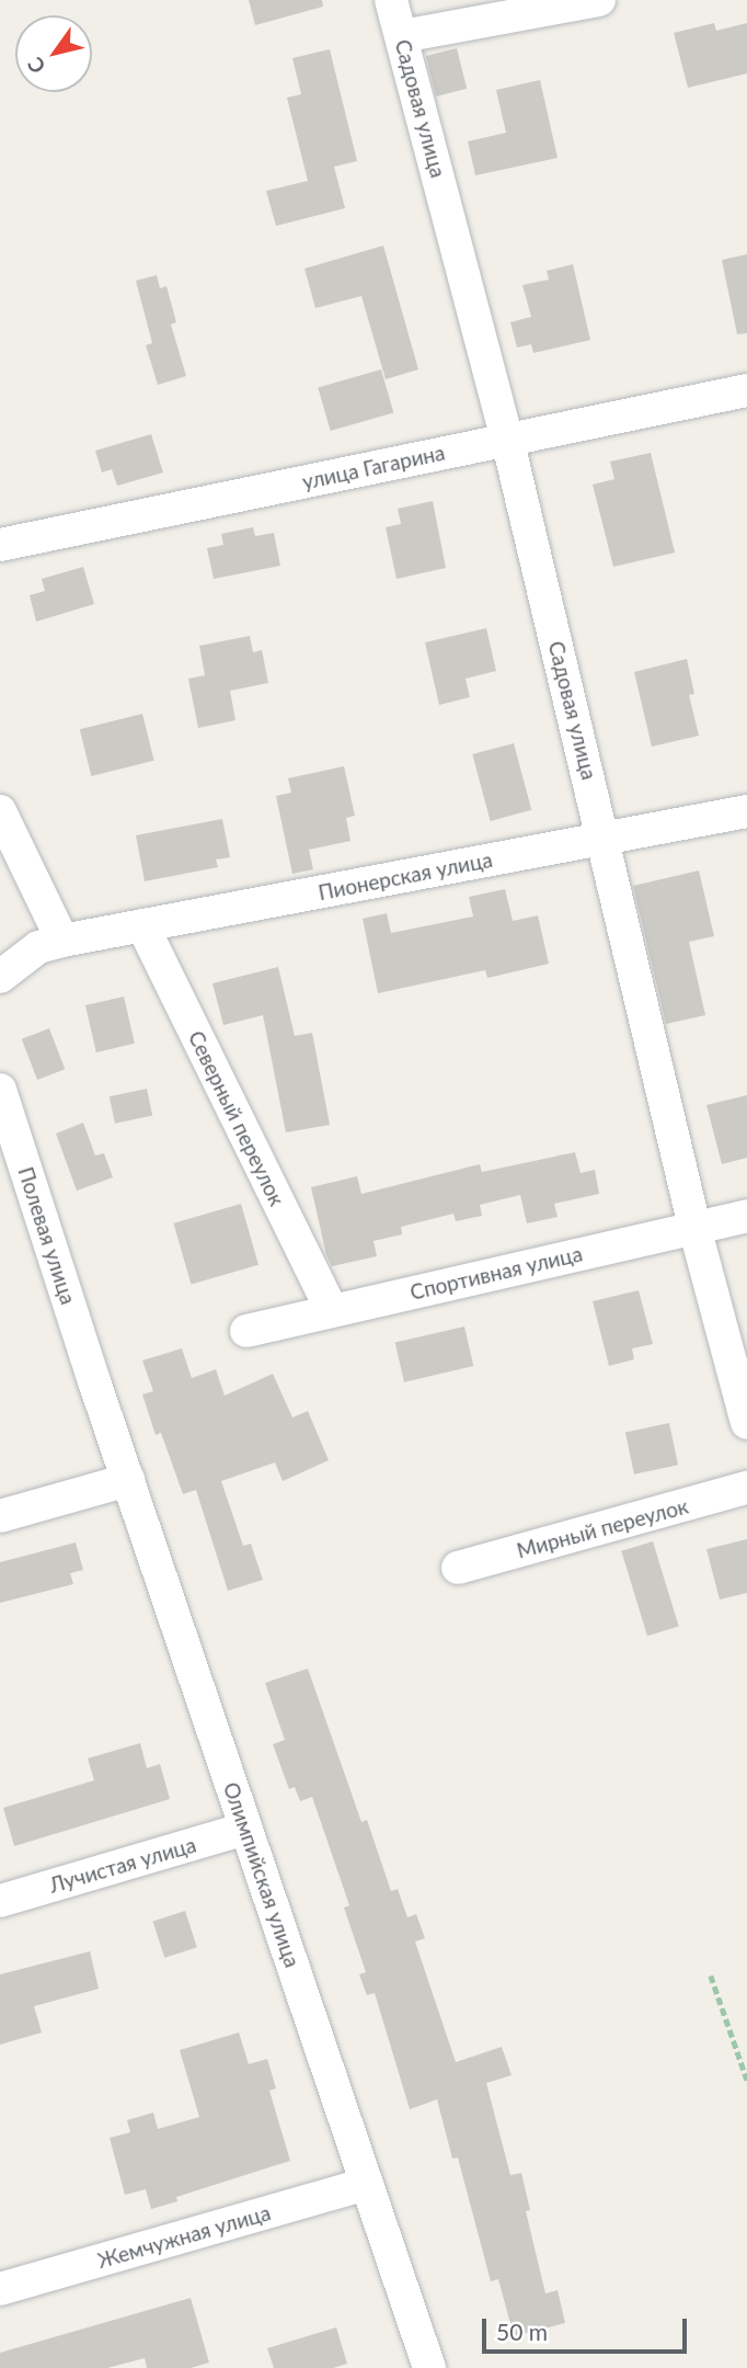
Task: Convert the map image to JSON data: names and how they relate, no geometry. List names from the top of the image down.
{
  "streets": {
    "street": [
      "Садовая улица",
      "улица Гагарина",
      "Пионерская улица",
      "Северный переулок",
      "Полевая улица",
      "Спортивная улица",
      "Мирный переулок",
      "Лучистая улица",
      "Олимпийская улица",
      "Жемчужная улица"
    ]
  },
  "crossings": [
    ["Садовая улица", "улица Гагарина"],
    ["Садовая улица", "Пионерская улица"],
    ["Садовая улица", "Спортивная улица"],
    ["Пионерская улица", "Северный переулок"],
    ["Северный переулок", "Спортивная улица"],
    ["Полевая улица", "Олимпийская улица"],
    ["Лучистая улица", "Олимпийская улица"],
    ["Олимпийская улица", "Жемчужная улица"]
  ],
  "scale_bar": "50 m",
  "north": "bottom left"
}
